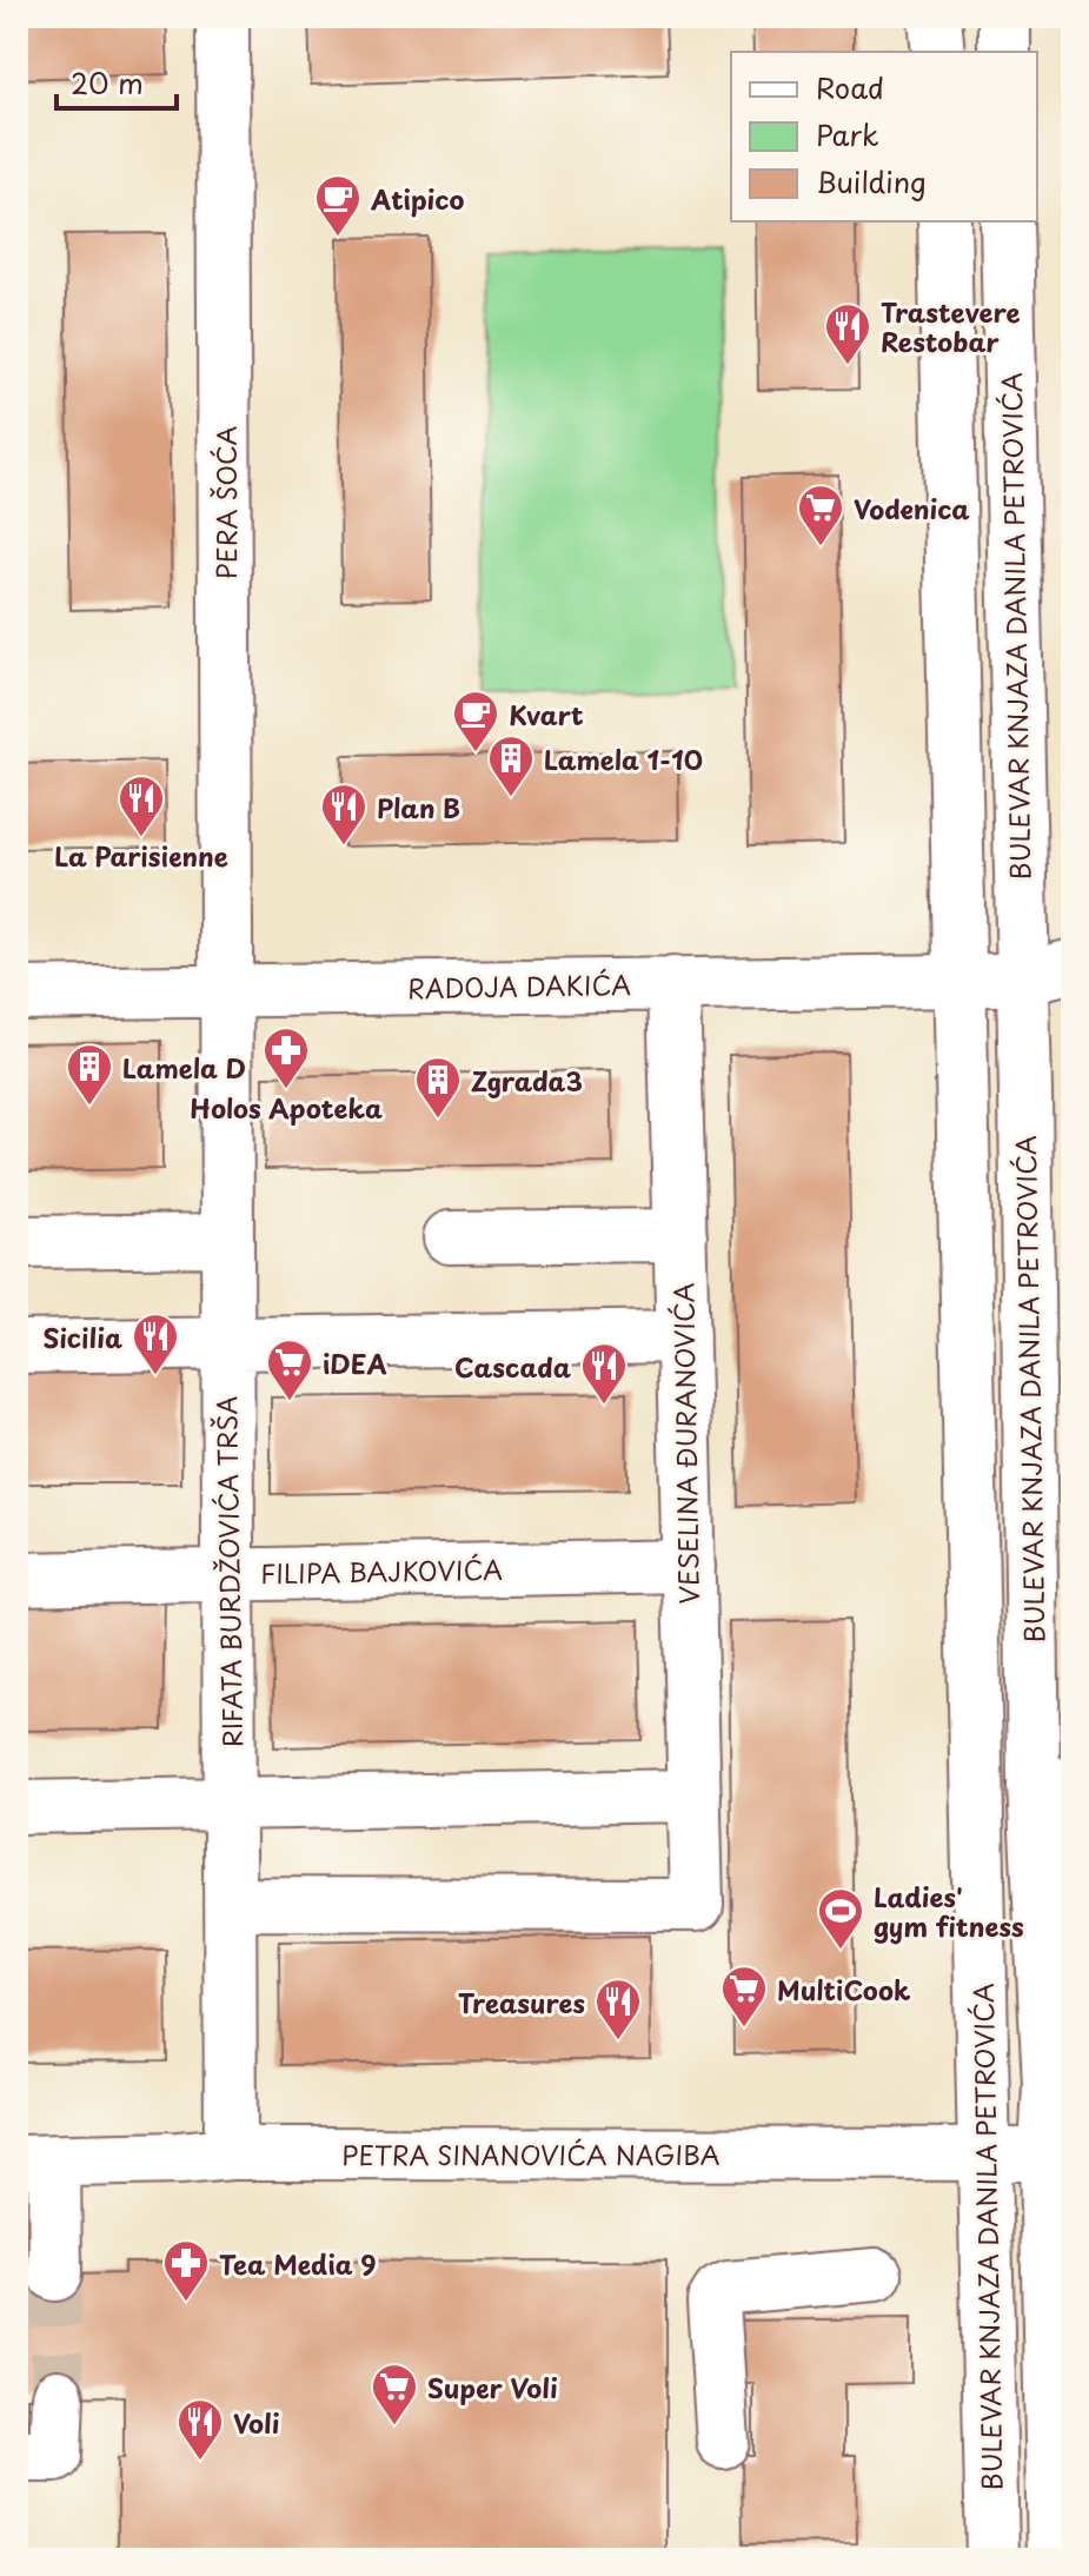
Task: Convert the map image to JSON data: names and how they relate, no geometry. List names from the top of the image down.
{
  "streets": {
    "main road": [
      "PERA ŠOĆA",
      "BULEVAR KNJAZA DANILA PETROVIĆA",
      "RADOJA DAKIĆA",
      "VESELINA ĐURANOVIĆA",
      "FILIPA BAJKOVIĆA",
      "RIFATA BURDŽOVIĆA TRŠA",
      "PETRA SINANOVIĆA NAGIBA"
    ]
  },
  "crossings": [
    ["PERA ŠOĆA", "RADOJA DAKIĆA"],
    ["PERA ŠOĆA", "RIFATA BURDŽOVIĆA TRŠA"],
    ["BULEVAR KNJAZA DANILA PETROVIĆA", "RADOJA DAKIĆA"],
    ["BULEVAR KNJAZA DANILA PETROVIĆA", "PETRA SINANOVIĆA NAGIBA"],
    ["RADOJA DAKIĆA", "VESELINA ĐURANOVIĆA"],
    ["RADOJA DAKIĆA", "RIFATA BURDŽOVIĆA TRŠA"],
    ["VESELINA ĐURANOVIĆA", "FILIPA BAJKOVIĆA"],
    ["VESELINA ĐURANOVIĆA", "RIFATA BURDŽOVIĆA TRŠA"],
    ["FILIPA BAJKOVIĆA", "RIFATA BURDŽOVIĆA TRŠA"],
    ["RIFATA BURDŽOVIĆA TRŠA", "PETRA SINANOVIĆA NAGIBA"]
  ],
  "places": {
    "cafe": ["Atipico", "Kvart"],
    "restaurant": [
      "Trastevere Restobar",
      "La Parisienne",
      "Plan B",
      "Sicilia",
      "Cascada",
      "Treasures",
      "Voli"
    ],
    "supermarket": [
      "Vodenica",
      "iDEA",
      "MultiCook",
      "Super Voli"
    ],
    "building": ["Lamela 1-10", "Lamela D", "Zgrada3"],
    "pharmacy": ["Holos Apoteka", "Tea Media 9"],
    "sports": ["Ladies' gym fitness"]
  },
  "legend": ["Road", "Park", "Building"],
  "scale_bar": "20 m"
}
